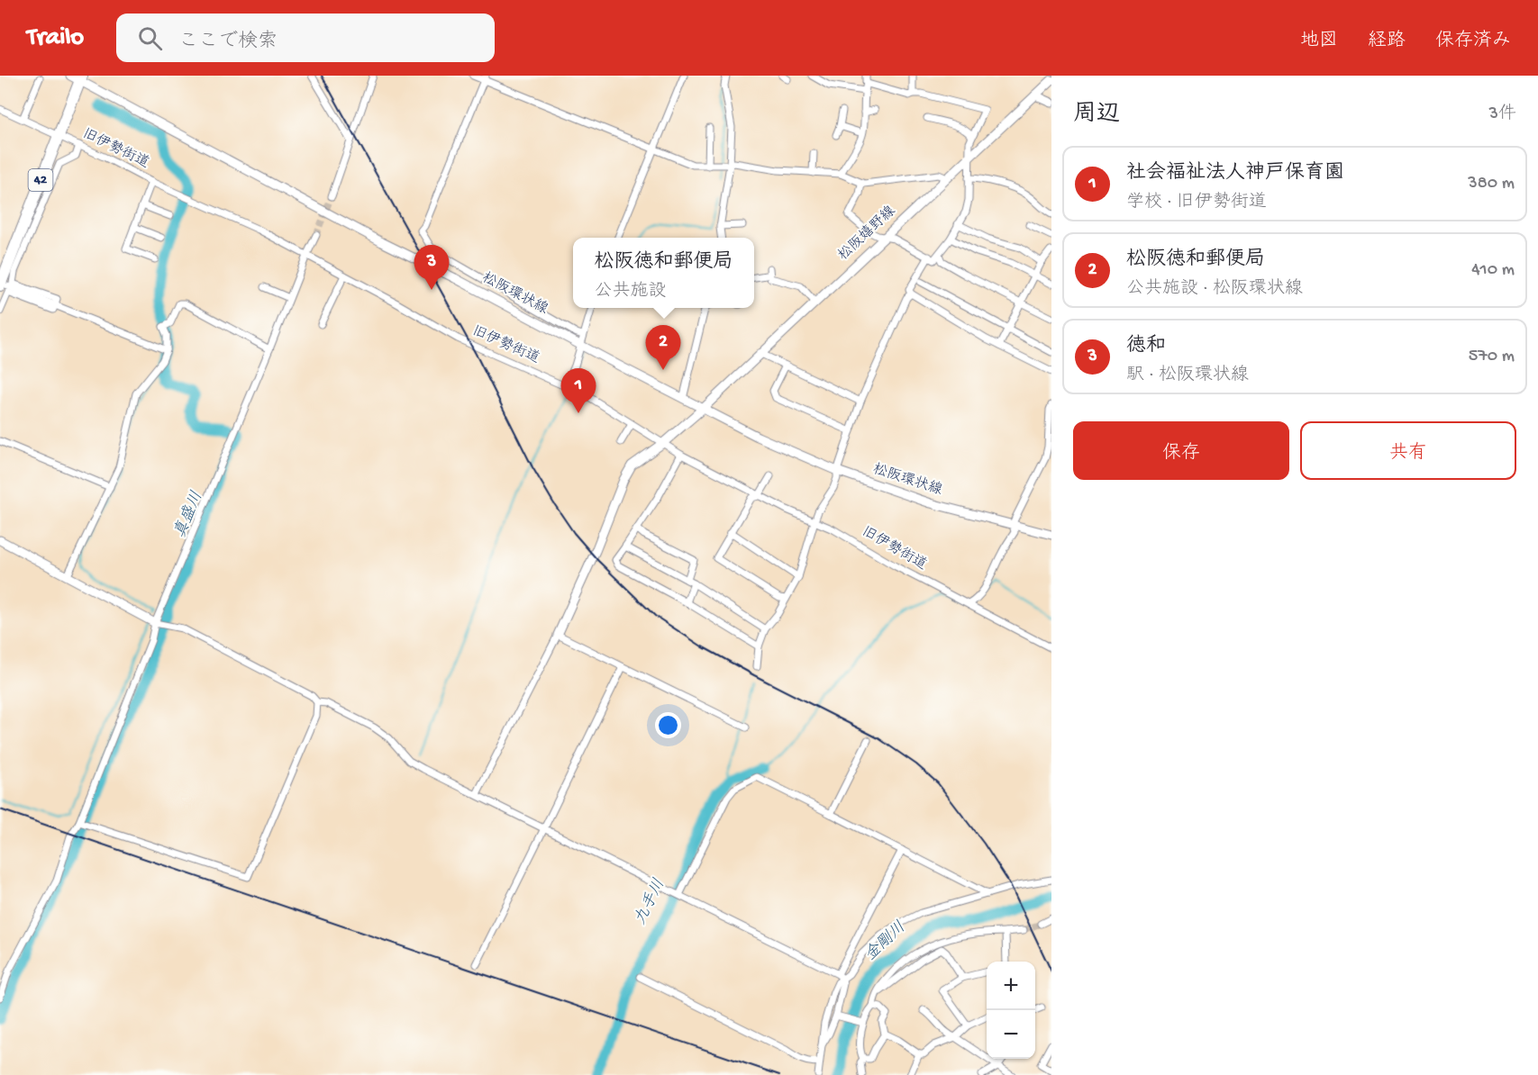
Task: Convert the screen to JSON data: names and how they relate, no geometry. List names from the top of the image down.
{
  "streets": {
    "highway": ["42"],
    "main road": ["松阪嬉野線", "松阪環状線"],
    "street": ["旧伊勢街道"]
  },
  "crossings": [
    ["旧伊勢街道", "42"],
    ["旧伊勢街道", "松阪嬉野線"],
    ["42", "松阪環状線"],
    ["松阪嬉野線", "松阪環状線"]
  ],
  "water": ["真盛川", "九手川", "金剛川"],
  "page": {
    "header": "Trailo",
    "search": "ここで検索",
    "nav": ["地図", "経路", "保存済み"],
    "heading": ["周辺", "3件"],
    "list": [
      {
        "mark": "1",
        "name": "社会福祉法人神戸保育園",
        "note": "学校 · 旧伊勢街道",
        "value": "380 m"
      },
      {
        "mark": "2",
        "name": "松阪徳和郵便局",
        "note": "公共施設 · 松阪環状線",
        "value": "410 m"
      },
      {
        "mark": "3",
        "name": "徳和",
        "note": "駅 · 松阪環状線",
        "value": "570 m"
      }
    ],
    "popup": ["松阪徳和郵便局", "公共施設"],
    "pins": ["3", "2", "1"],
    "buttons": ["保存", "共有"],
    "map_buttons": ["+", "−"]
  }
}
